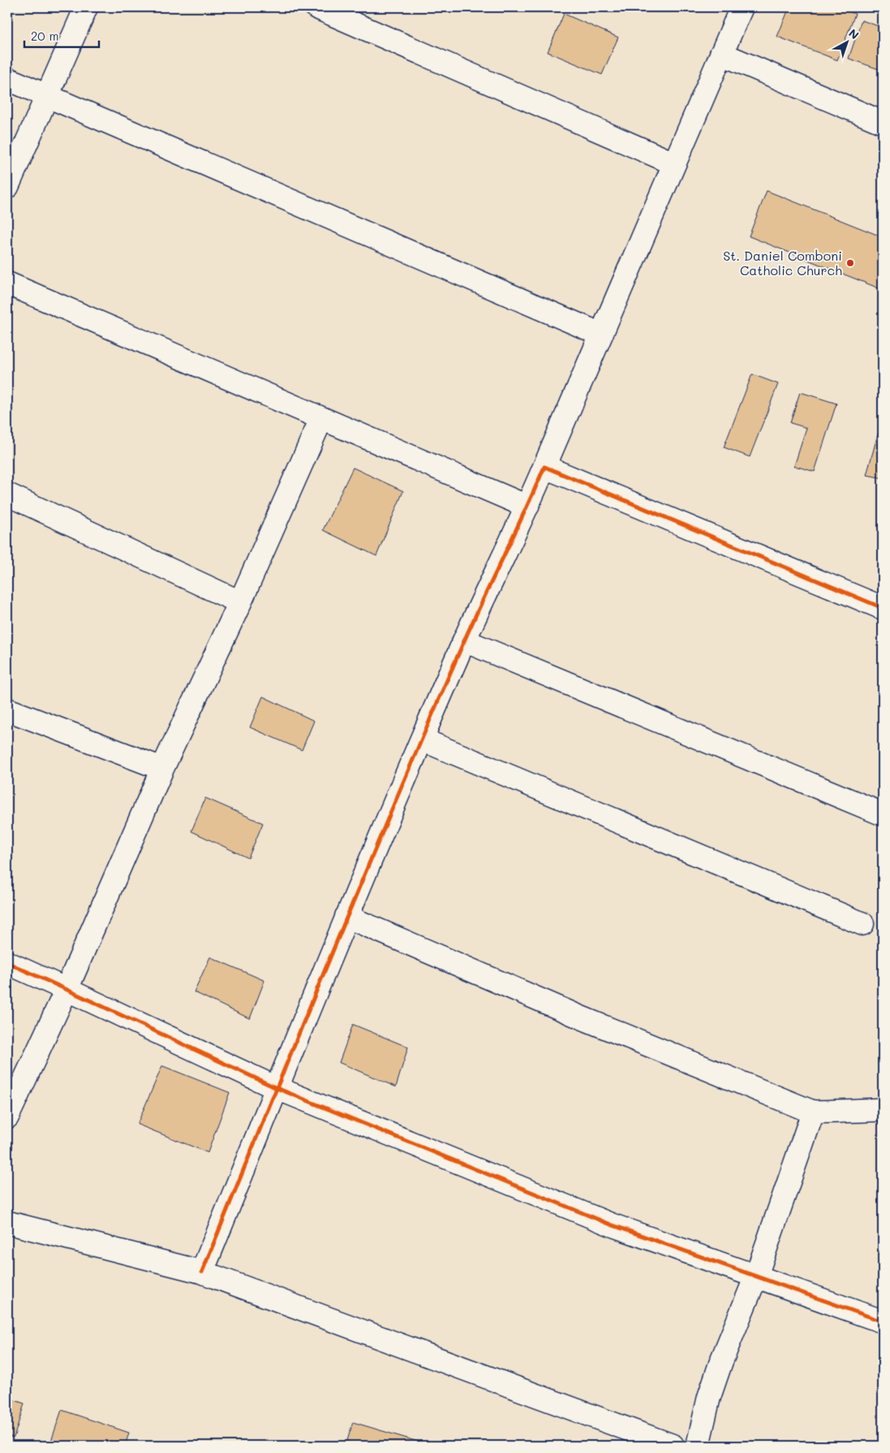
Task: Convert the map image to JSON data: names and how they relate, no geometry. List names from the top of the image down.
{
  "places": ["St. Daniel Comboni Catholic Church"],
  "scale_bar": "20 m",
  "north": "top right"
}
